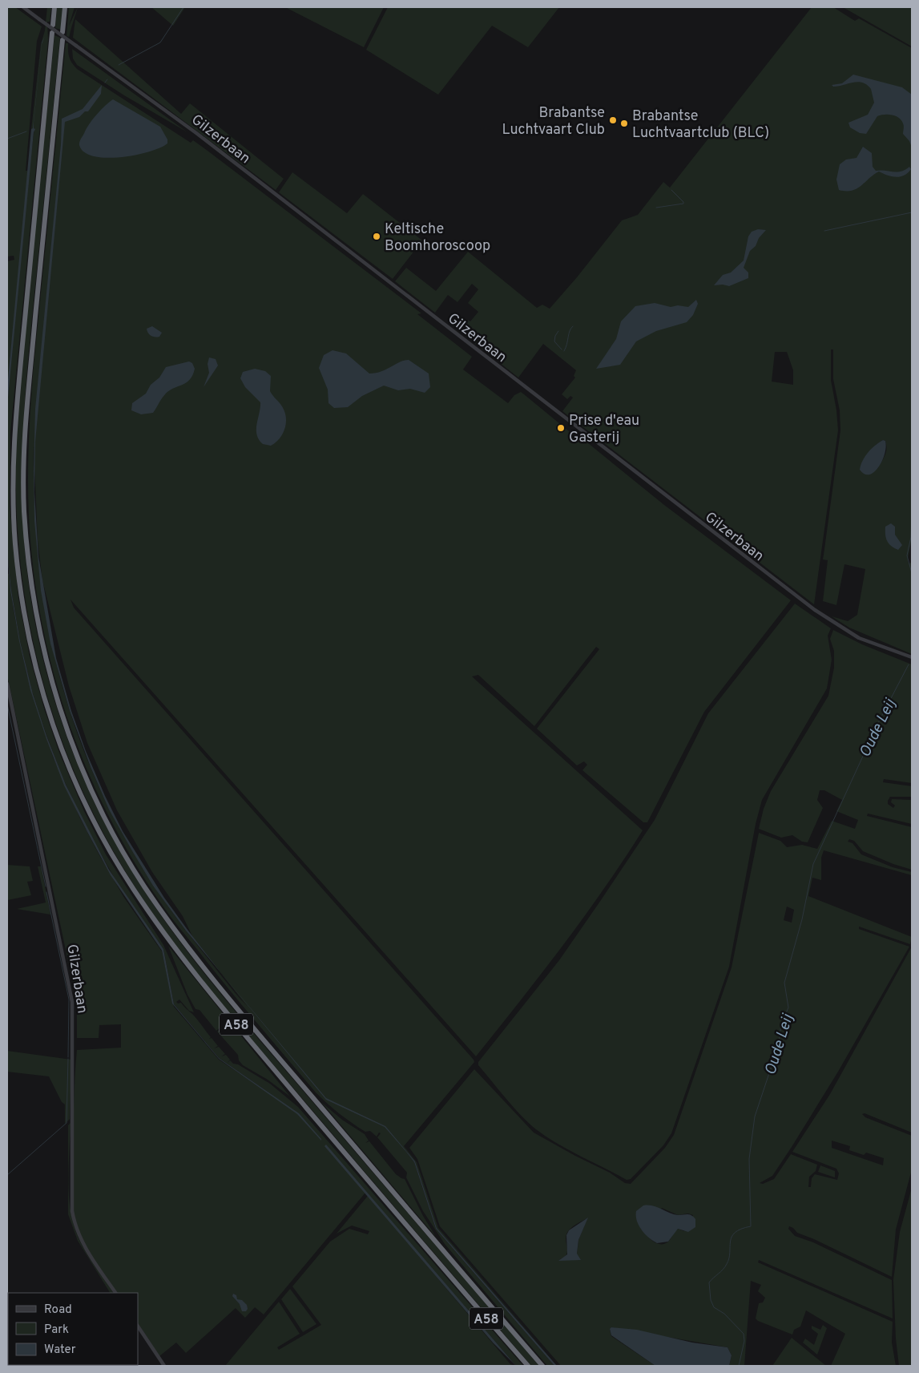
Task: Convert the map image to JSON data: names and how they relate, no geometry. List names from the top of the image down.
{
  "streets": {
    "highway": ["A58"],
    "street": ["Gilzerbaan"]
  },
  "water": ["Oude Leij"],
  "places": [
    "Brabantse Luchtvaart Club",
    "Brabantse Luchtvaartclub (BLC)",
    "Keltische Boomhoroscoop",
    "Prise d'eau Gasterij"
  ],
  "legend": ["Road", "Park", "Water"]
}
